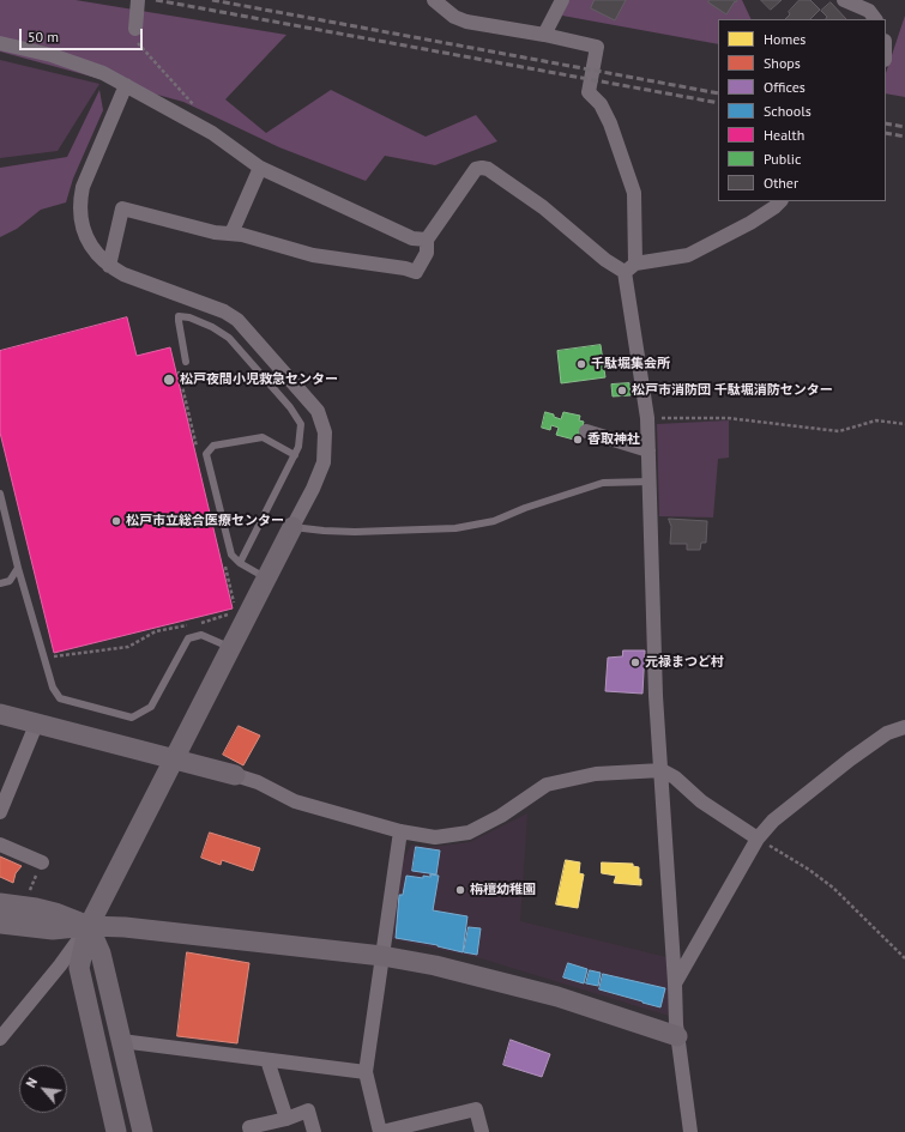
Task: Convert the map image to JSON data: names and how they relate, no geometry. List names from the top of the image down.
{
  "places": [
    "千駄堀集会所",
    "松戸夜間小児救急センター",
    "松戸市消防団 千駄堀消防センター",
    "香取神社",
    "松戸市立総合医療センター",
    "元禄まつど村",
    "栴檀幼稚園"
  ],
  "legend": [
    "Homes",
    "Shops",
    "Offices",
    "Schools",
    "Health",
    "Public",
    "Other"
  ],
  "scale_bar": "50 m",
  "north": "top left"
}
